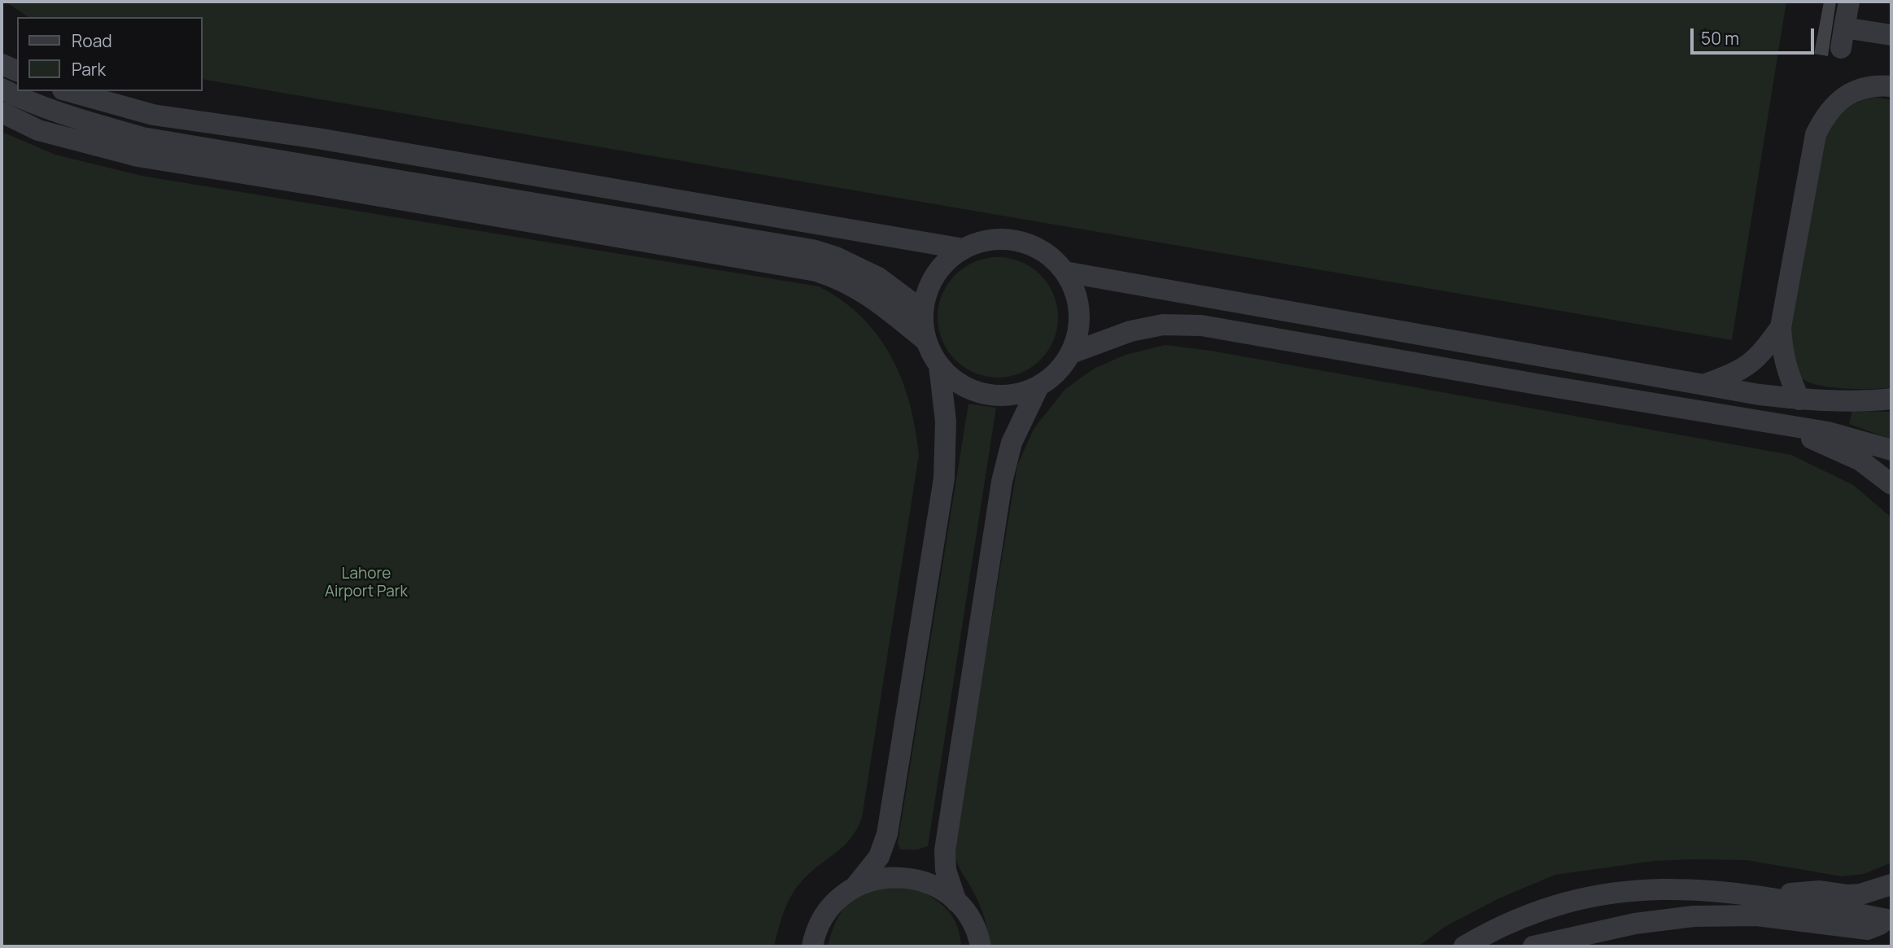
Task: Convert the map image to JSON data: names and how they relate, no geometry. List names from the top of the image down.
{
  "parks": ["Lahore Airport Park"],
  "legend": ["Road", "Park"],
  "scale_bar": "50 m"
}
